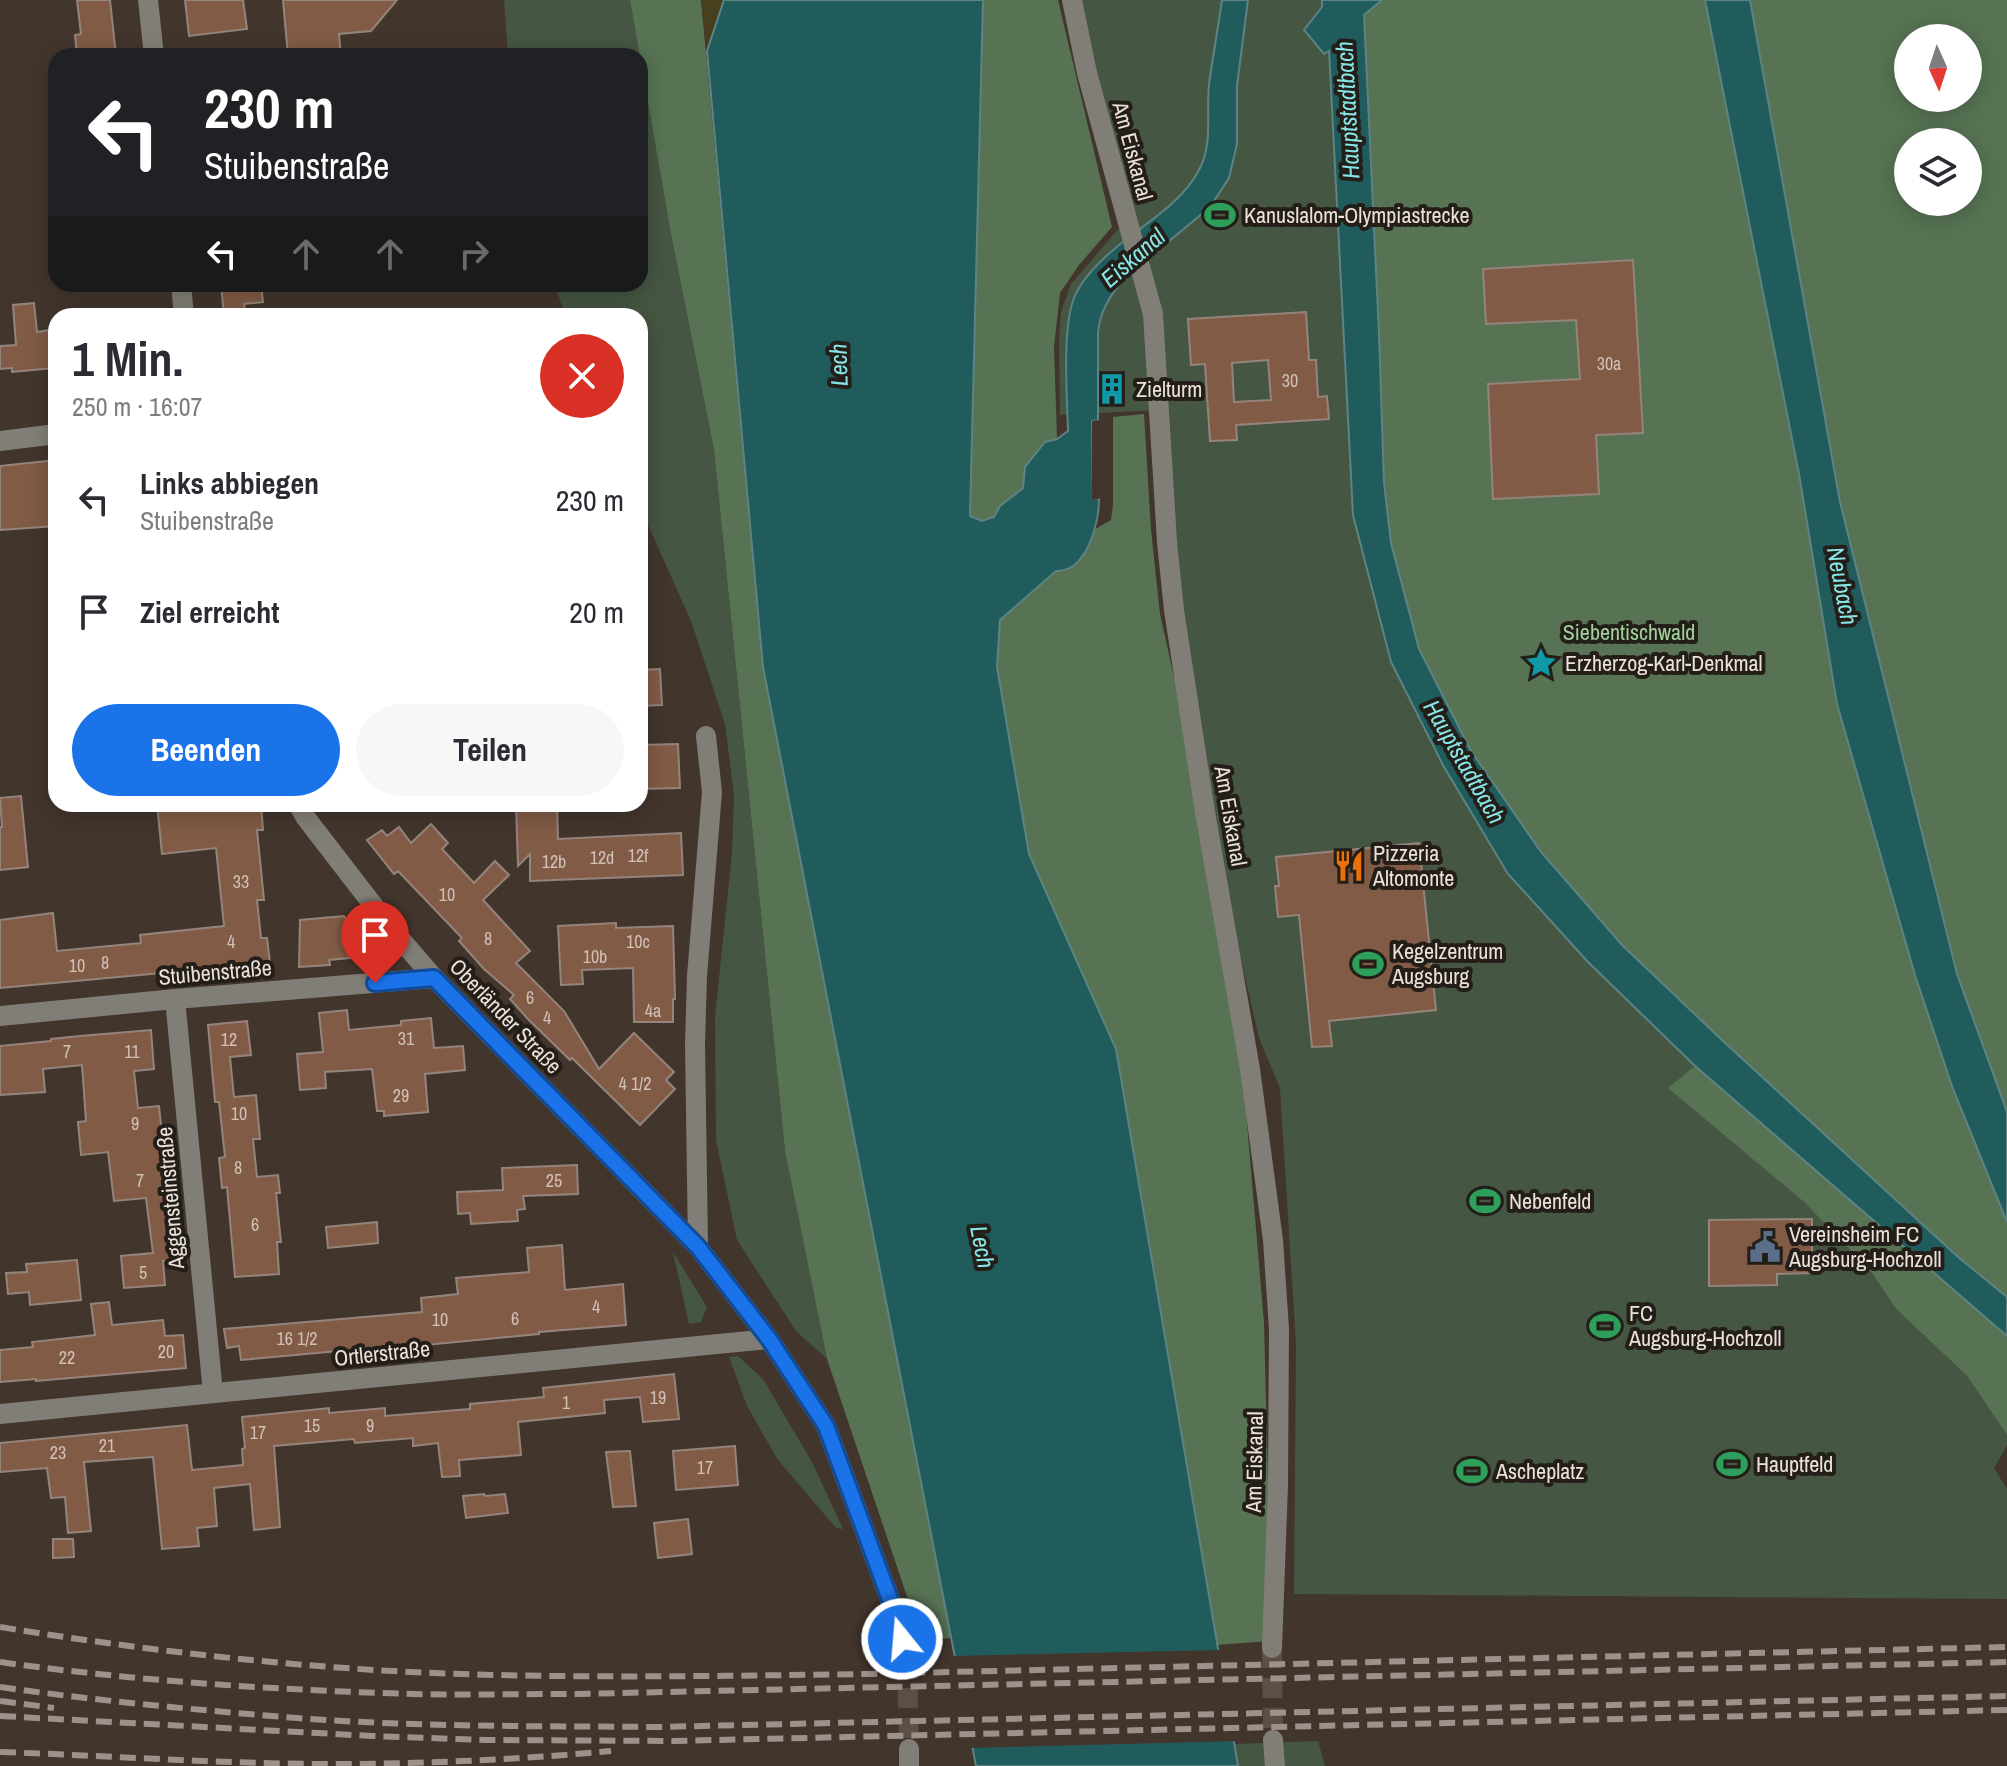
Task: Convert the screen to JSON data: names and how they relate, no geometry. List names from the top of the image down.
{
  "streets": {
    "street": [
      "Am Eiskanal",
      "Stuibenstraße",
      "Oberländer Straße",
      "Aggensteinstraße",
      "Ortlerstraße"
    ]
  },
  "crossings": [
    ["Stuibenstraße", "Oberländer Straße"],
    ["Stuibenstraße", "Aggensteinstraße"],
    ["Oberländer Straße", "Ortlerstraße"],
    ["Aggensteinstraße", "Ortlerstraße"]
  ],
  "water": [
    "Hauptstadtbach",
    "Eiskanal",
    "Lech",
    "Neubach"
  ],
  "parks": ["Siebentischwald"],
  "places": {
    "sports": [
      "Kanuslalom-Olympiastrecke",
      "Kegelzentrum Augsburg",
      "Nebenfeld",
      "FC Augsburg-Hochzoll",
      "Hauptfeld",
      "Ascheplatz"
    ],
    "building": ["Zielturm"],
    "place": ["Erzherzog-Karl-Denkmal"],
    "restaurant": ["Pizzeria Altomonte"],
    "public building": ["Vereinsheim FC Augsburg-Hochzoll"]
  },
  "house_numbers": [
    "30a",
    "30",
    "12f",
    "12d",
    "12b",
    "33",
    "10",
    "8",
    "4",
    "10c",
    "10b",
    "8",
    "10",
    "6",
    "4a",
    "4",
    "31",
    "12",
    "7",
    "11",
    "4 1/2",
    "29",
    "10",
    "9",
    "8",
    "7",
    "25",
    "6",
    "5",
    "4",
    "6",
    "10",
    "16 1/2",
    "20",
    "22",
    "19",
    "1",
    "15",
    "9",
    "17",
    "21",
    "23",
    "17"
  ],
  "north": "bottom",
  "page": {
    "turn": ["230 m", "Stuibenstraße"],
    "heading": ["1 Min.", "250 m · 16:07"],
    "list": [
      {
        "name": "Links abbiegen",
        "note": "Stuibenstraße",
        "value": "230 m"
      },
      {
        "name": "Ziel erreicht",
        "value": "20 m"
      }
    ],
    "buttons": ["Beenden", "Teilen"]
  }
}
